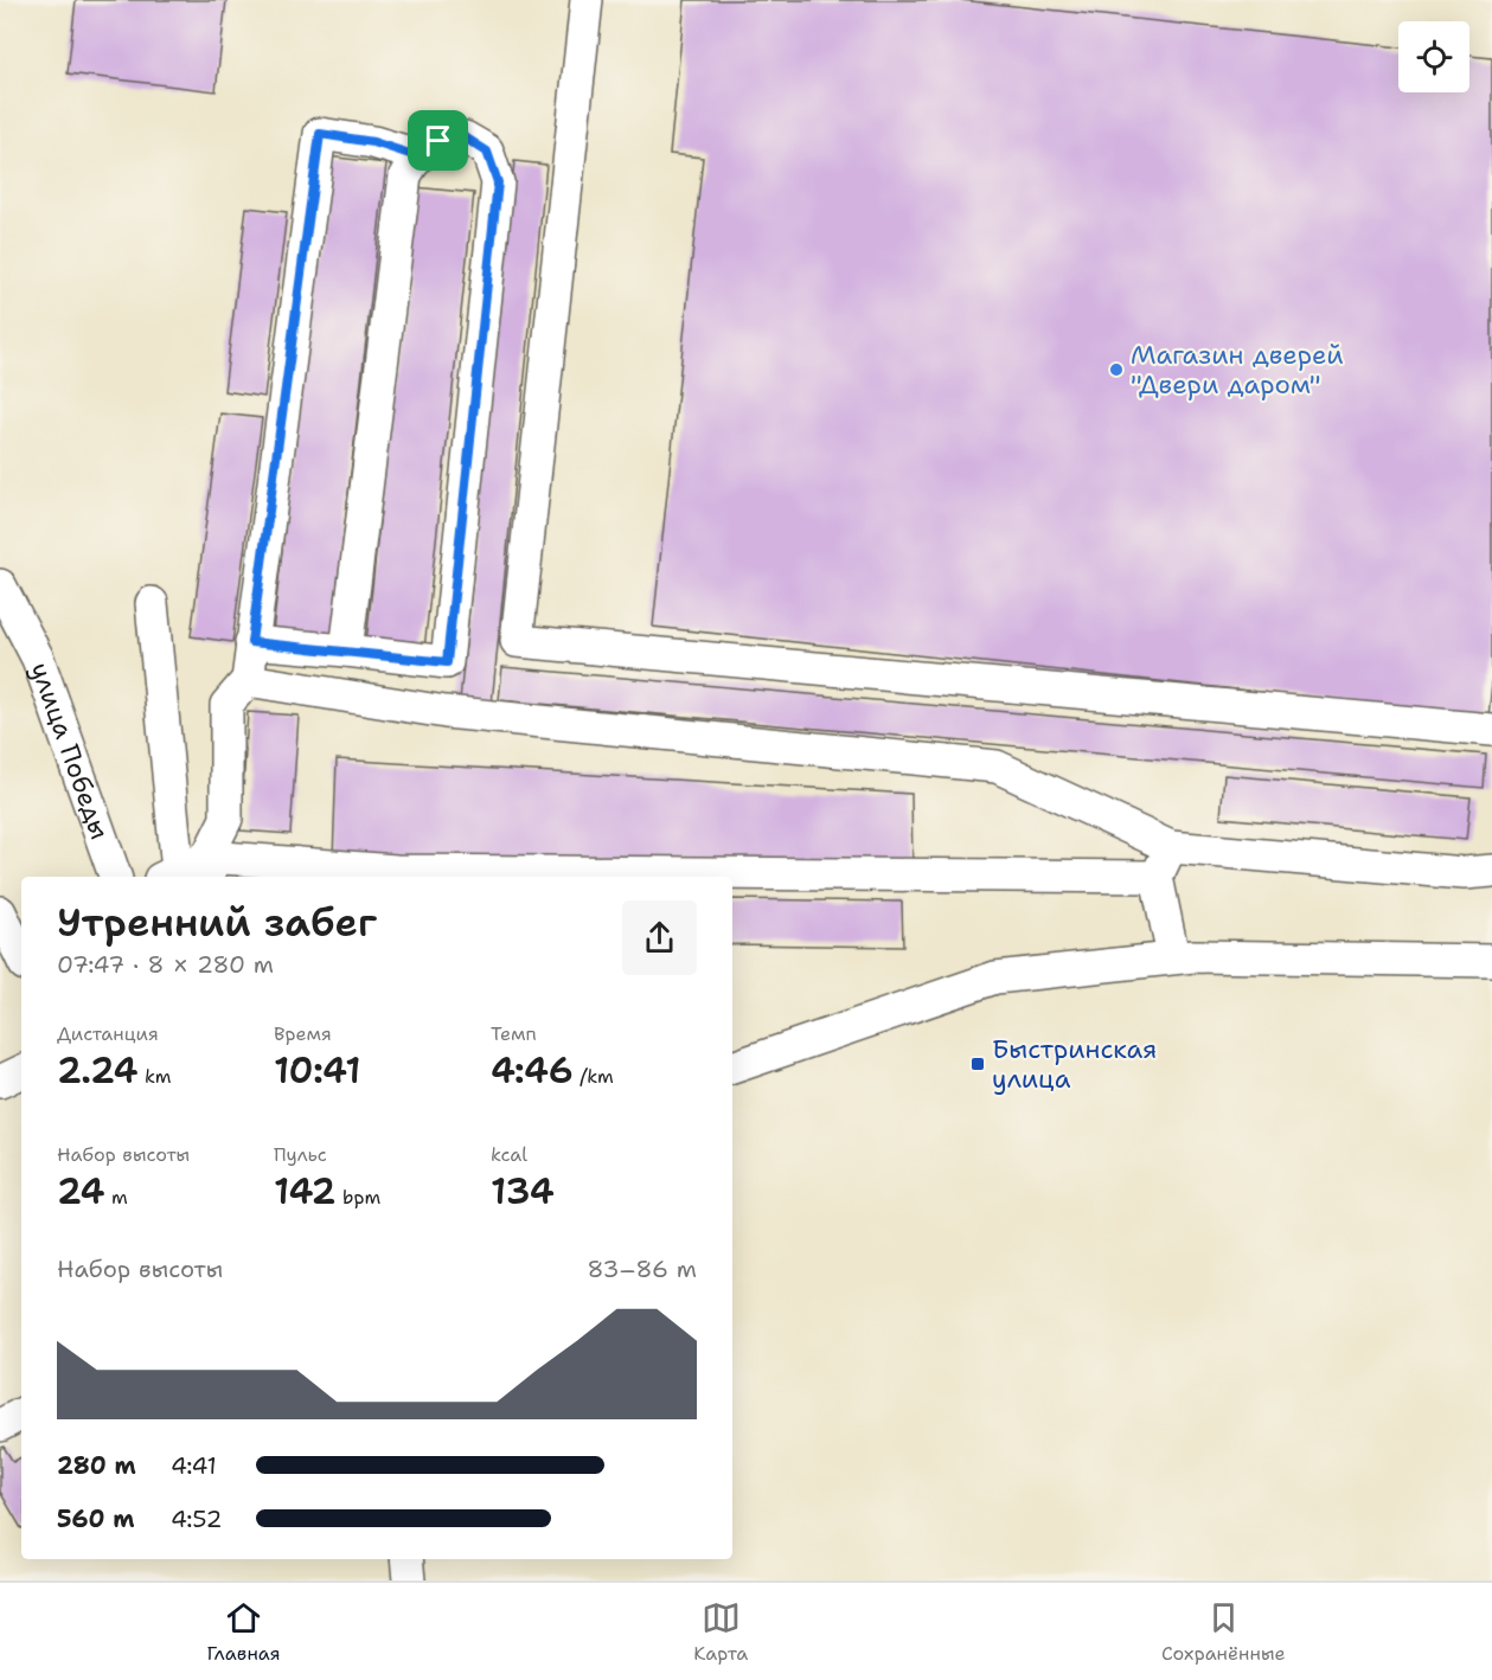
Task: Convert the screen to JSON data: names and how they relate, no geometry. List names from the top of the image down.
{
  "streets": {
    "street": ["улица Победы"]
  },
  "places": {
    "other": ["Магазин дверей \"Двери даром\""],
    "transit": ["Быстринская улица"]
  },
  "page": {
    "heading": ["Утренний забег", "07:47 · 8 × 280 m"],
    "stats": [
      ["Дистанция", "2.24 km"],
      ["Время", "10:41"],
      ["Темп", "4:46 /km"],
      ["Набор высоты", "24 m"],
      ["Пульс", "142 bpm"],
      ["kcal", "134"]
    ],
    "chart": ["Набор высоты", "83–86 m"],
    "list": [
      {
        "name": "280 m",
        "note": "4:41"
      },
      {
        "name": "560 m",
        "note": "4:52"
      }
    ],
    "tabs": ["Главная", "Карта", "Сохранённые"]
  }
}
